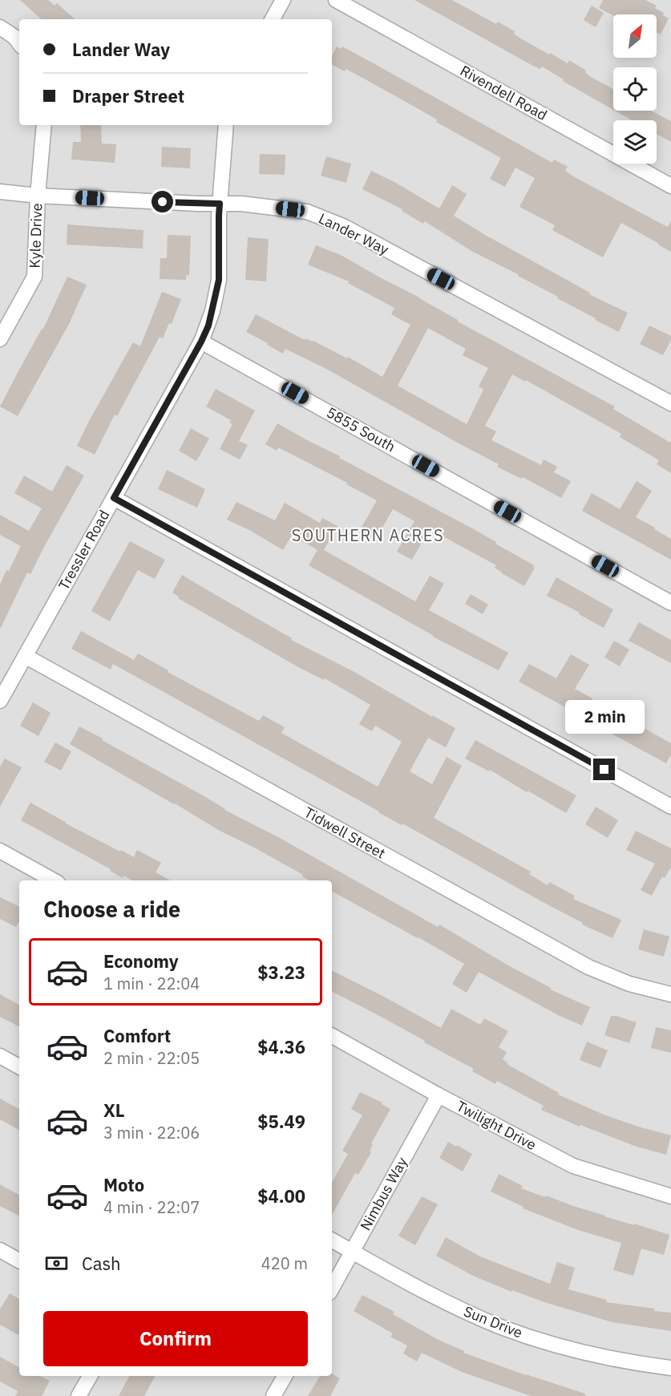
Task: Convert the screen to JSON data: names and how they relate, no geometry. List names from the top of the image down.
{
  "streets": {
    "street": [
      "Rivendell Road",
      "Lander Way",
      "Kyle Drive",
      "5855 South",
      "Tressler Road",
      "Tidwell Street",
      "Twilight Drive",
      "Nimbus Way",
      "Sun Drive"
    ]
  },
  "crossings": [
    ["Lander Way", "Kyle Drive"],
    ["Lander Way", "Tressler Road"],
    ["5855 South", "Tressler Road"],
    ["Tressler Road", "Tidwell Street"],
    ["Twilight Drive", "Nimbus Way"],
    ["Nimbus Way", "Sun Drive"]
  ],
  "districts": ["SOUTHERN ACRES"],
  "north": "top right",
  "page": {
    "banner": ["Lander Way", "Draper Street"],
    "bubble": "2 min",
    "heading": "Choose a ride",
    "list": [
      {
        "name": "Economy",
        "note": "1 min · 22:04",
        "value": "$3.23"
      },
      {
        "name": "Comfort",
        "note": "2 min · 22:05",
        "value": "$4.36"
      },
      {
        "name": "XL",
        "note": "3 min · 22:06",
        "value": "$5.49"
      },
      {
        "name": "Moto",
        "note": "4 min · 22:07",
        "value": "$4.00"
      }
    ],
    "pay": ["Cash", "420 m"],
    "buttons": "Confirm"
  }
}
